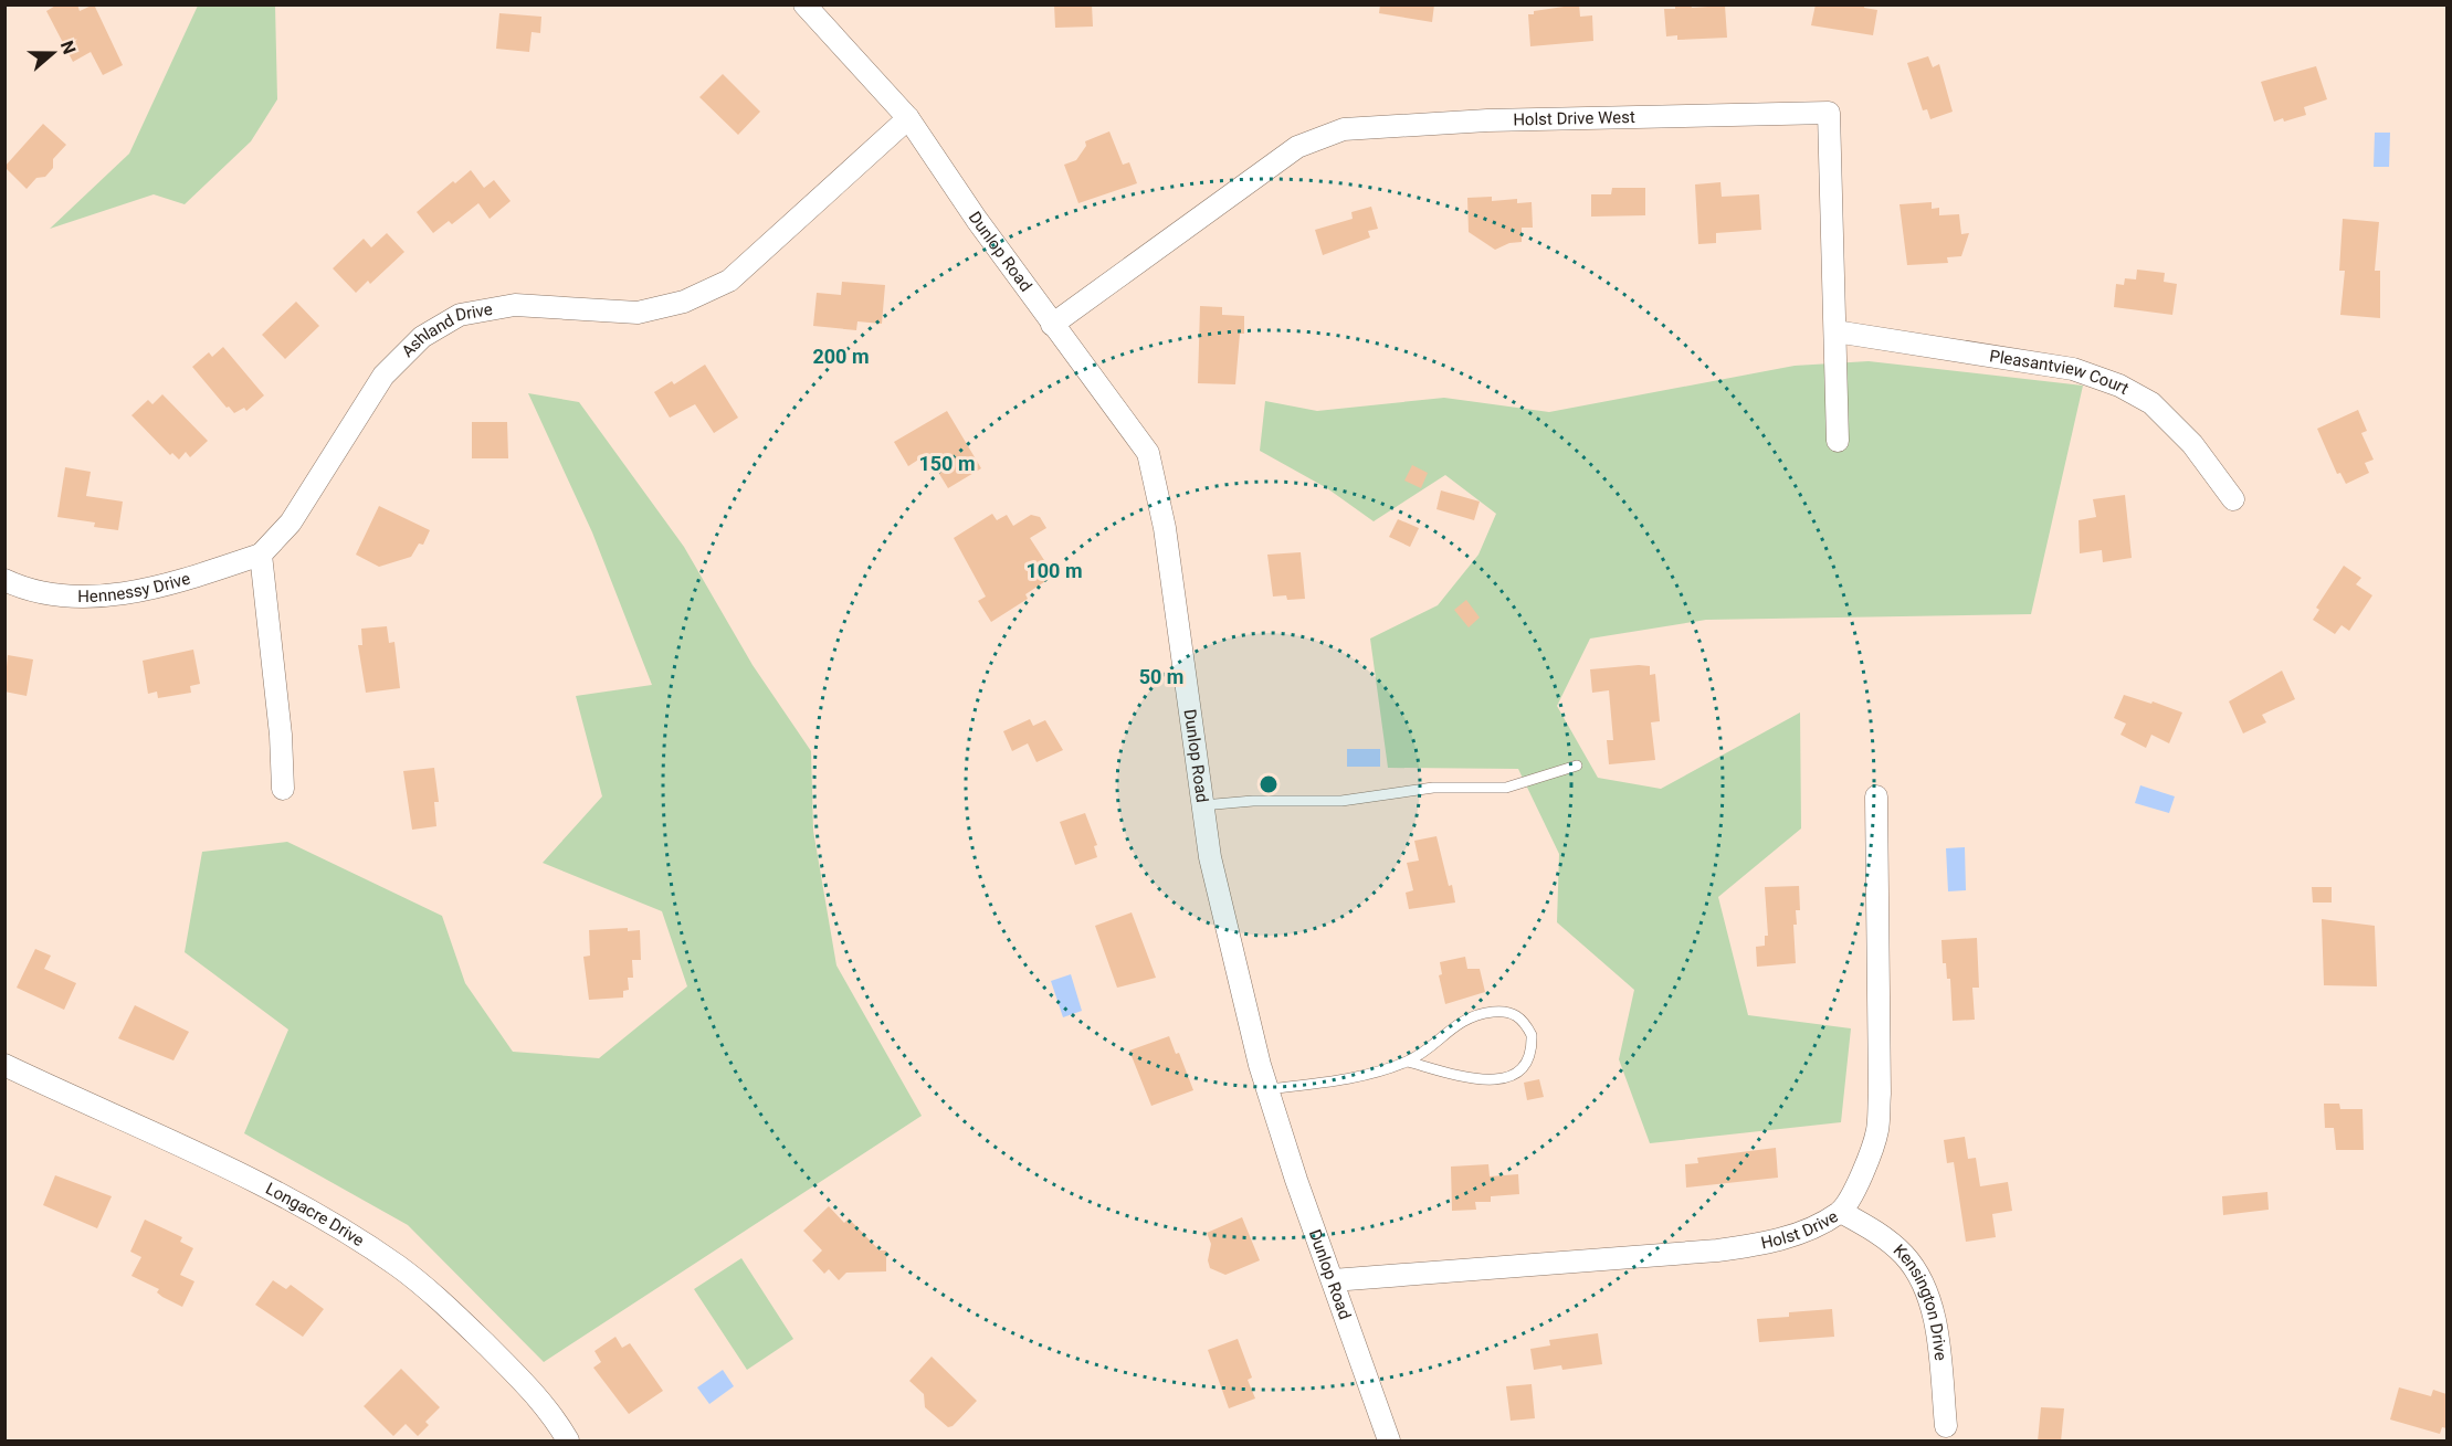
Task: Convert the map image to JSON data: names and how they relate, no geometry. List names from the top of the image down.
{
  "streets": {
    "street": [
      "Holst Drive West",
      "Dunlop Road",
      "Ashland Drive",
      "Pleasantview Court",
      "Hennessy Drive",
      "Longacre Drive",
      "Holst Drive",
      "Kensington Drive"
    ]
  },
  "crossings": [
    ["Holst Drive West", "Dunlop Road"],
    ["Holst Drive West", "Pleasantview Court"],
    ["Dunlop Road", "Ashland Drive"],
    ["Dunlop Road", "Holst Drive"],
    ["Ashland Drive", "Hennessy Drive"],
    ["Holst Drive", "Kensington Drive"]
  ],
  "north": "right",
  "rings": [
    "200 m",
    "150 m",
    "100 m",
    "50 m"
  ]
}
